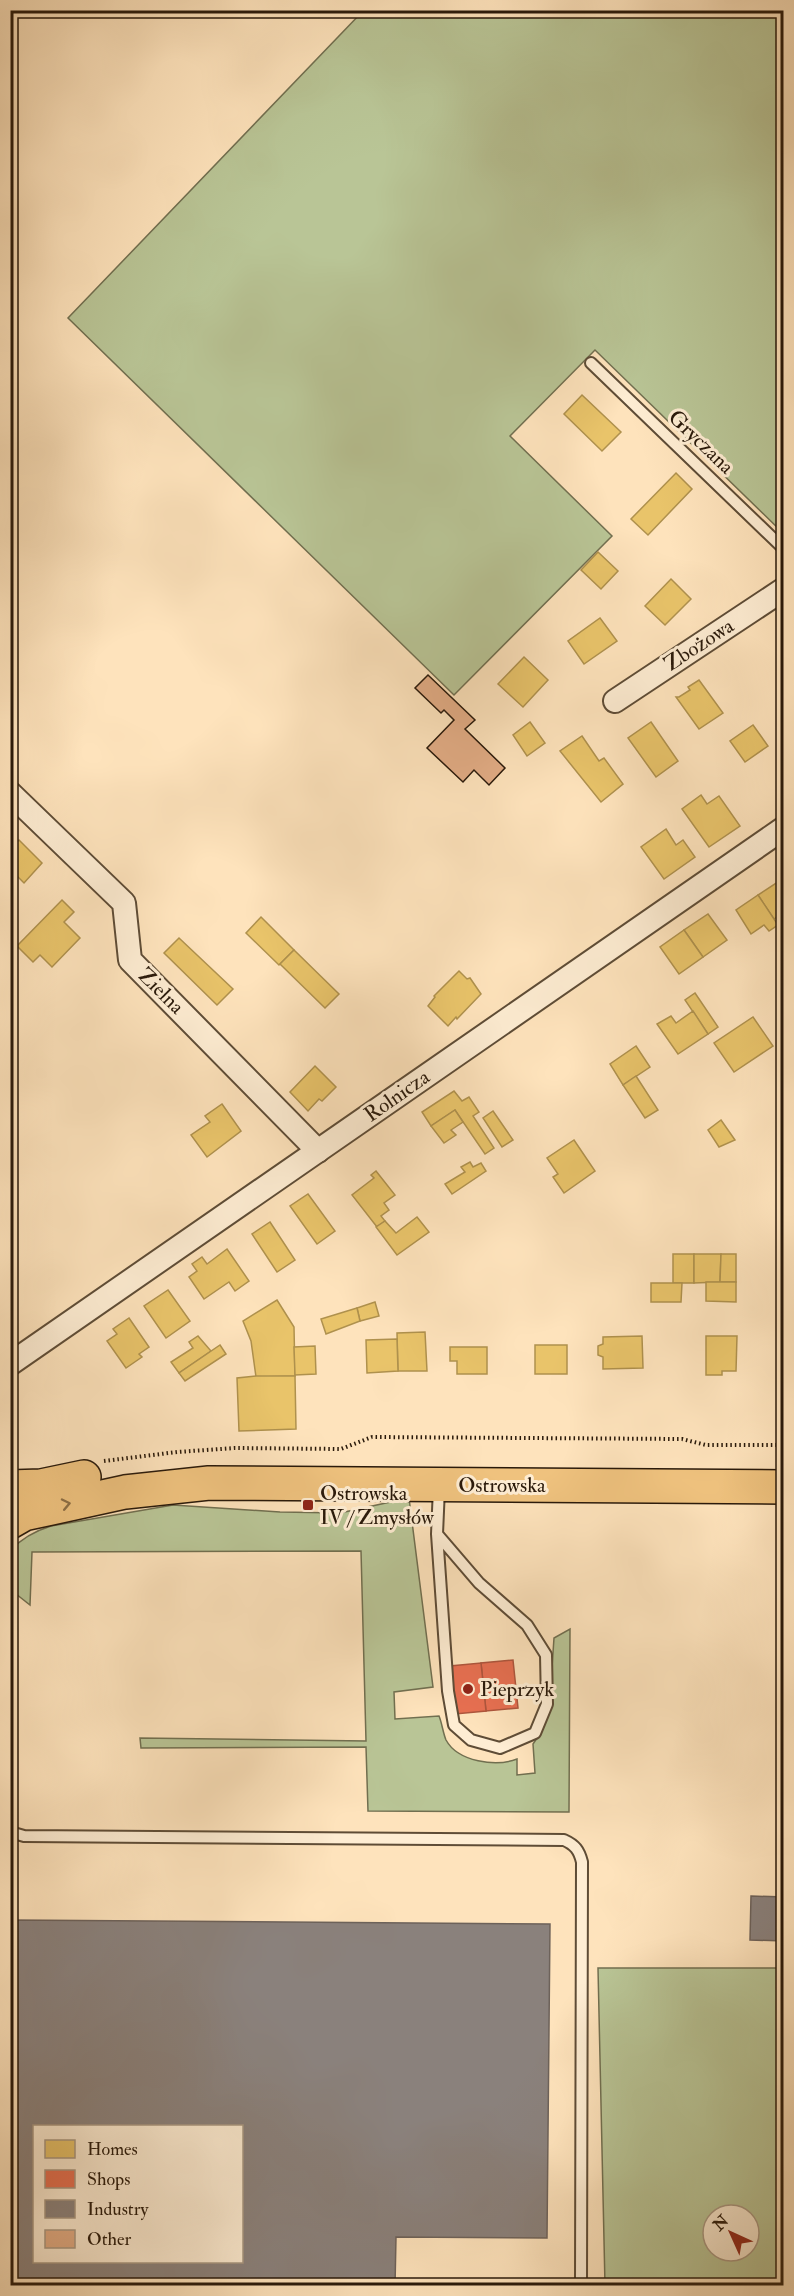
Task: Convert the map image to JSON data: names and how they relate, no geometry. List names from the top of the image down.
{
  "streets": {
    "main road": ["Ostrowska"],
    "street": ["Zbożowa", "Zielna", "Rolnicza"],
    "lane": ["Gryczana"]
  },
  "crossings": [
    ["Zielna", "Rolnicza"]
  ],
  "places": {
    "transit": ["Ostrowska IV / Zmysłów"],
    "other": ["Pieprzyk"]
  },
  "legend": [
    "Homes",
    "Shops",
    "Industry",
    "Other"
  ],
  "north": "top left"
}
